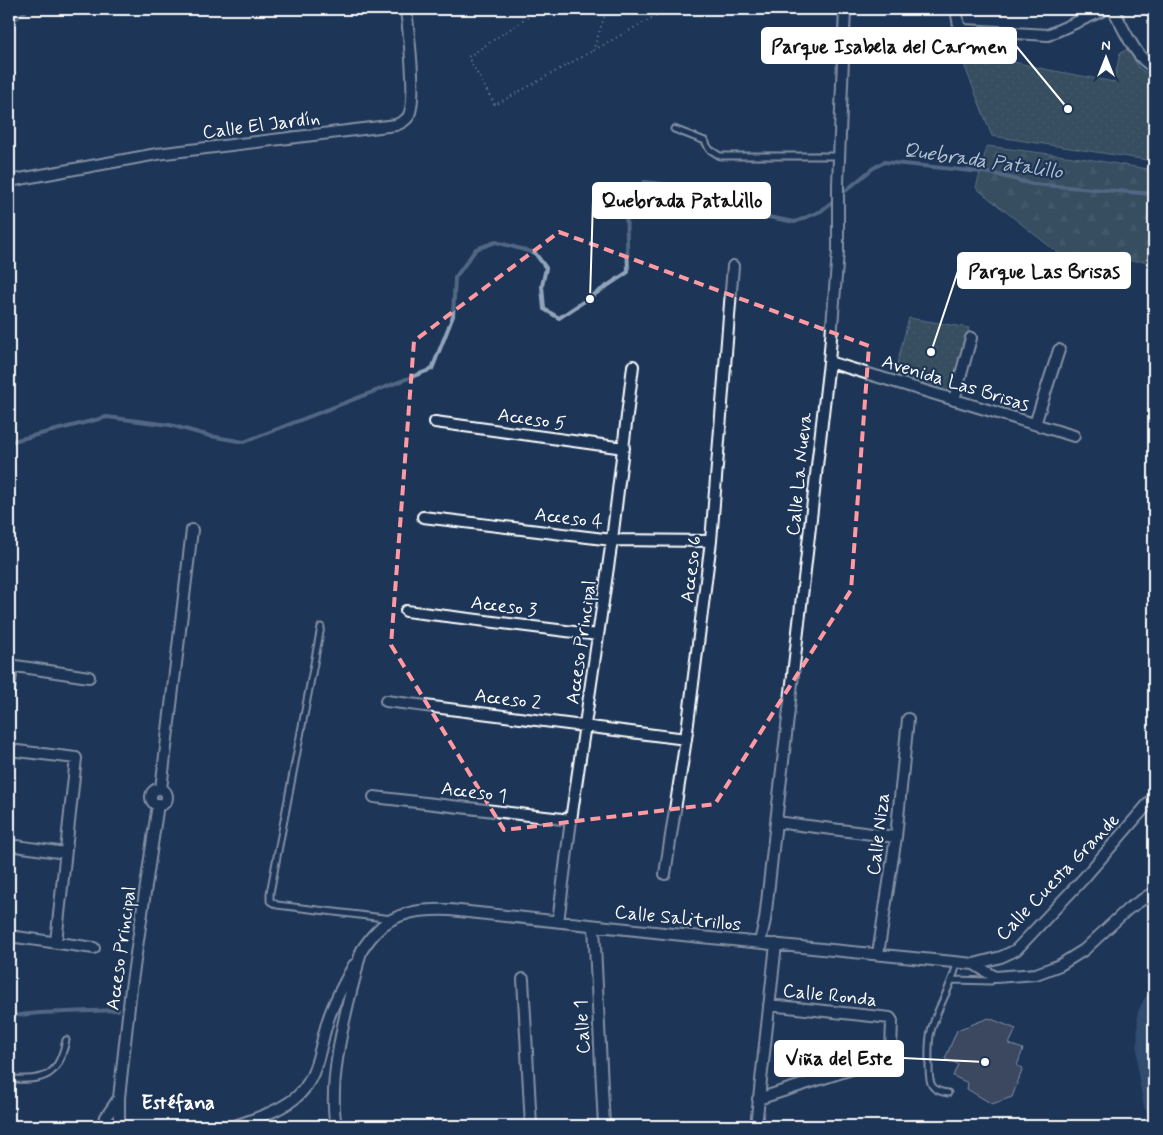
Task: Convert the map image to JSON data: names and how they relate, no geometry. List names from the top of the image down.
{
  "streets": {
    "street": [
      "Calle El Jardín",
      "Avenida Las Brisas",
      "Acceso 5",
      "Calle La Nueva",
      "Acceso 4",
      "Acceso 6",
      "Acceso 3",
      "Acceso Principal",
      "Acceso 2",
      "Acceso 1",
      "Calle Niza",
      "Calle Cuesta Grande",
      "Calle Salitrillos",
      "Calle Ronda",
      "Calle 1"
    ]
  },
  "crossings": [
    ["Avenida Las Brisas", "Calle La Nueva"],
    ["Acceso 5", "Acceso Principal"],
    ["Calle La Nueva", "Calle Salitrillos"],
    ["Acceso 4", "Acceso 6"],
    ["Acceso 4", "Acceso Principal"],
    ["Acceso 6", "Acceso 2"],
    ["Acceso 3", "Acceso Principal"],
    ["Acceso Principal", "Acceso 2"],
    ["Acceso Principal", "Acceso 1"],
    ["Acceso Principal", "Calle Salitrillos"],
    ["Calle Niza", "Calle Salitrillos"],
    ["Calle Cuesta Grande", "Calle Salitrillos"],
    ["Calle Salitrillos", "Calle 1"]
  ],
  "districts": ["Estéfana"],
  "water": ["Quebrada Patalillo"],
  "places": [
    "Parque Isabela del Carmen",
    "Quebrada Patalillo",
    "Parque Las Brisas",
    "Viña del Este"
  ],
  "north": "top"
}
